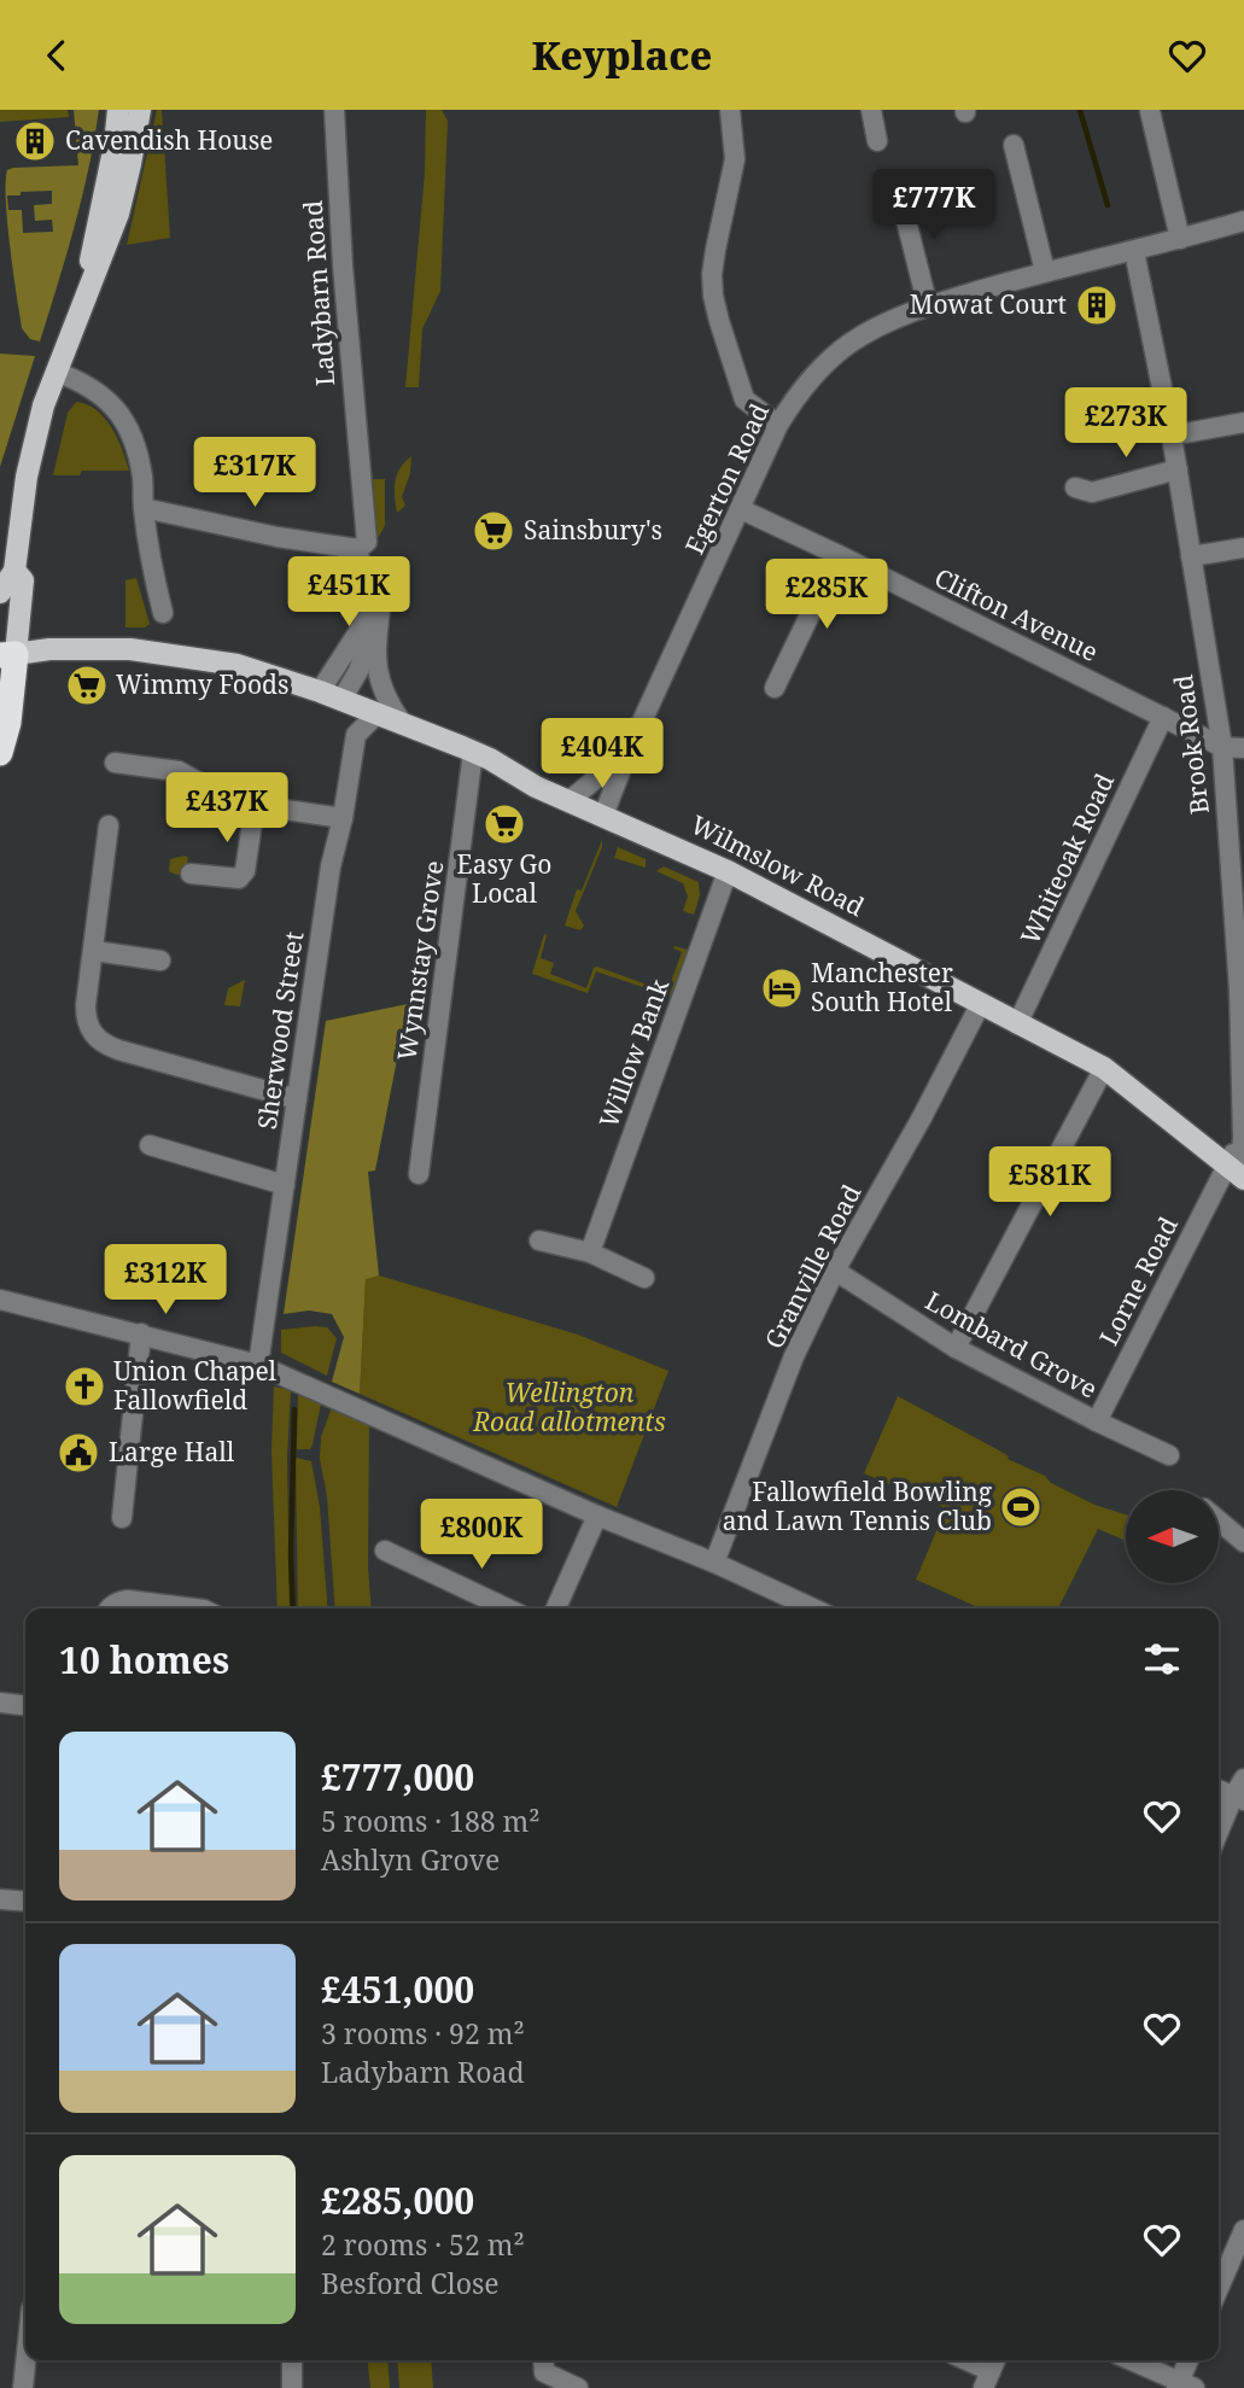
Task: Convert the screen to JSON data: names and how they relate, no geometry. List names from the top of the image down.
{
  "streets": {
    "main road": ["Wilmslow Road"],
    "street": [
      "Ladybarn Road",
      "Egerton Road",
      "Clifton Avenue",
      "Brook Road",
      "Whiteoak Road",
      "Wynnstay Grove",
      "Sherwood Street",
      "Willow Bank",
      "Granville Road",
      "Lorne Road",
      "Lombard Grove"
    ]
  },
  "crossings": [
    ["Egerton Road", "Clifton Avenue"],
    ["Egerton Road", "Brook Road"],
    ["Egerton Road", "Wilmslow Road"],
    ["Clifton Avenue", "Brook Road"],
    ["Clifton Avenue", "Whiteoak Road"],
    ["Brook Road", "Wilmslow Road"],
    ["Brook Road", "Lorne Road"],
    ["Whiteoak Road", "Wilmslow Road"],
    ["Wilmslow Road", "Wynnstay Grove"],
    ["Wilmslow Road", "Sherwood Street"],
    ["Wilmslow Road", "Willow Bank"],
    ["Wilmslow Road", "Granville Road"],
    ["Wilmslow Road", "Lorne Road"],
    ["Granville Road", "Lombard Grove"],
    ["Lorne Road", "Lombard Grove"]
  ],
  "parks": ["Wellington Road allotments"],
  "places": {
    "building": ["Cavendish House", "Mowat Court"],
    "supermarket": ["Sainsbury's", "Wimmy Foods", "Easy Go Local"],
    "hotel": ["Manchester South Hotel"],
    "church": ["Union Chapel Fallowfield"],
    "public building": ["Large Hall"],
    "sports": ["Fallowfield Bowling and Lawn Tennis Club"]
  },
  "north": "left",
  "page": {
    "header": "Keyplace",
    "price": [
      "£777K",
      "£273K",
      "£317K",
      "£451K",
      "£285K",
      "£404K",
      "£437K",
      "£581K",
      "£312K",
      "£800K"
    ],
    "heading": "10 homes",
    "list": [
      {
        "name": "£777,000",
        "note": "5 rooms · 188 m² · Ashlyn Grove"
      },
      {
        "name": "£451,000",
        "note": "3 rooms · 92 m² · Ladybarn Road"
      },
      {
        "name": "£285,000",
        "note": "2 rooms · 52 m² · Besford Close"
      }
    ]
  }
}
